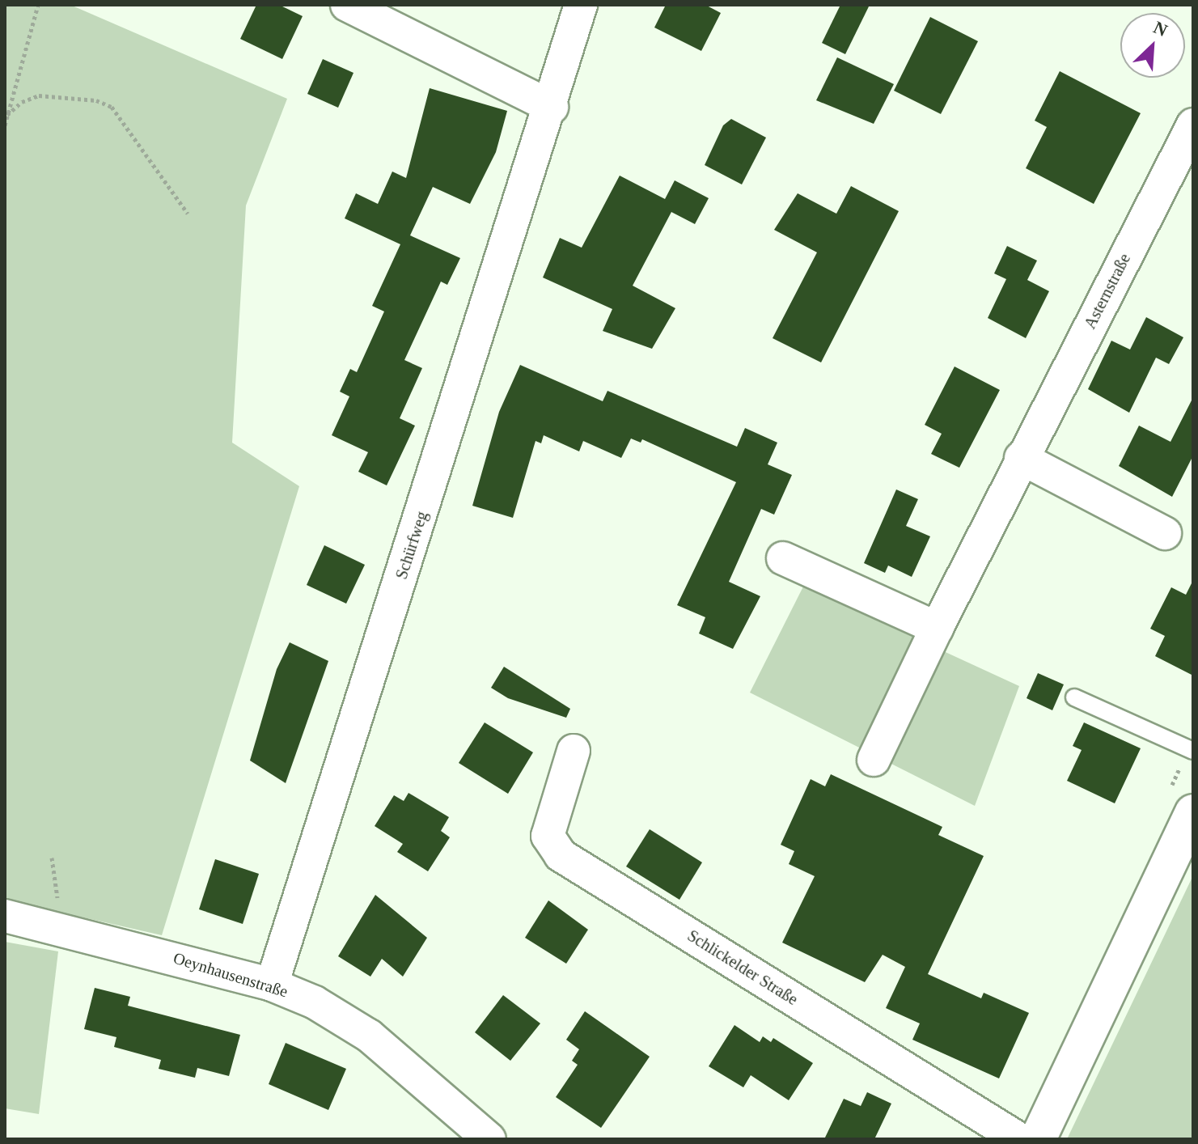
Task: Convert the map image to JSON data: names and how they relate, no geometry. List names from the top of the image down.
{
  "streets": {
    "street": [
      "Asternstraße",
      "Schürfweg",
      "Schlickelder Straße",
      "Oeynhausenstraße"
    ]
  },
  "crossings": [
    ["Schürfweg", "Oeynhausenstraße"]
  ],
  "north": "top right"
}
